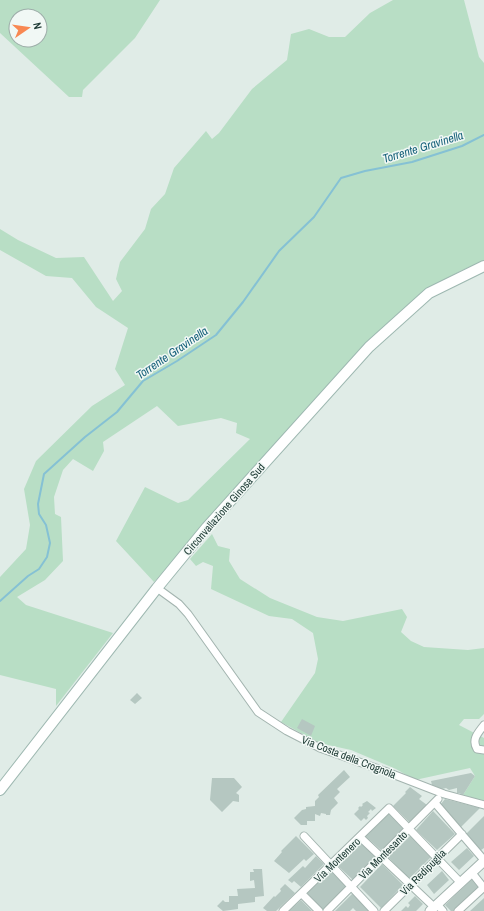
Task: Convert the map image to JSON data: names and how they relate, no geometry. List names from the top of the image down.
{
  "streets": {
    "main road": ["Circonvallazione Ginosa Sud"],
    "street": [
      "Via Costa della Crognola",
      "Via Montesanto",
      "Via Montenero",
      "Via Redipuglia"
    ]
  },
  "crossings": [
    ["Circonvallazione Ginosa Sud", "Via Costa della Crognola"],
    ["Via Montesanto", "Via Montenero"],
    ["Via Montesanto", "Via Redipuglia"]
  ],
  "water": ["Torrente Gravinella"],
  "north": "right"
}
